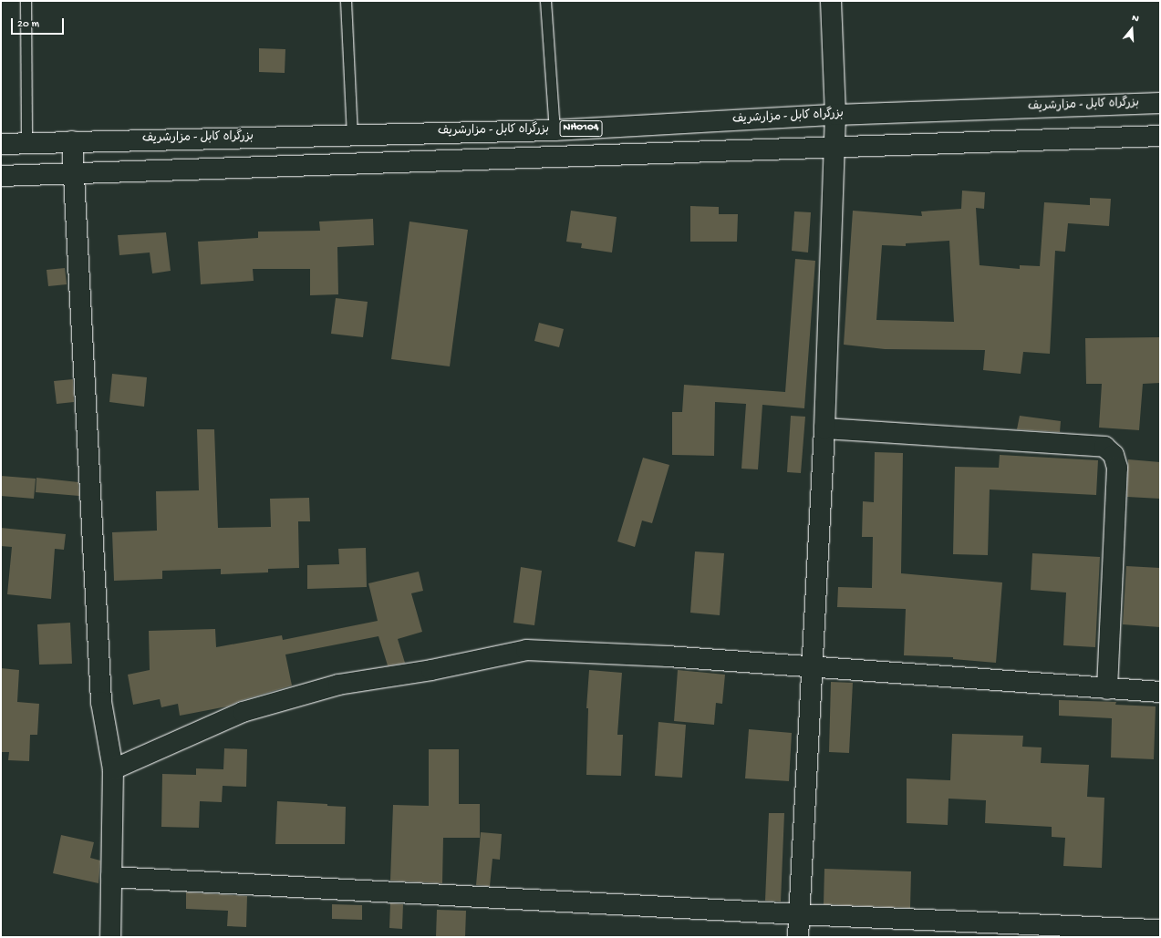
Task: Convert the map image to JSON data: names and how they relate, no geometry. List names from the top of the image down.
{
  "streets": {
    "main road": ["بزرگراه کابل - مزارشریف", "NH0104"]
  },
  "scale_bar": "20 m",
  "north": "top"
}
